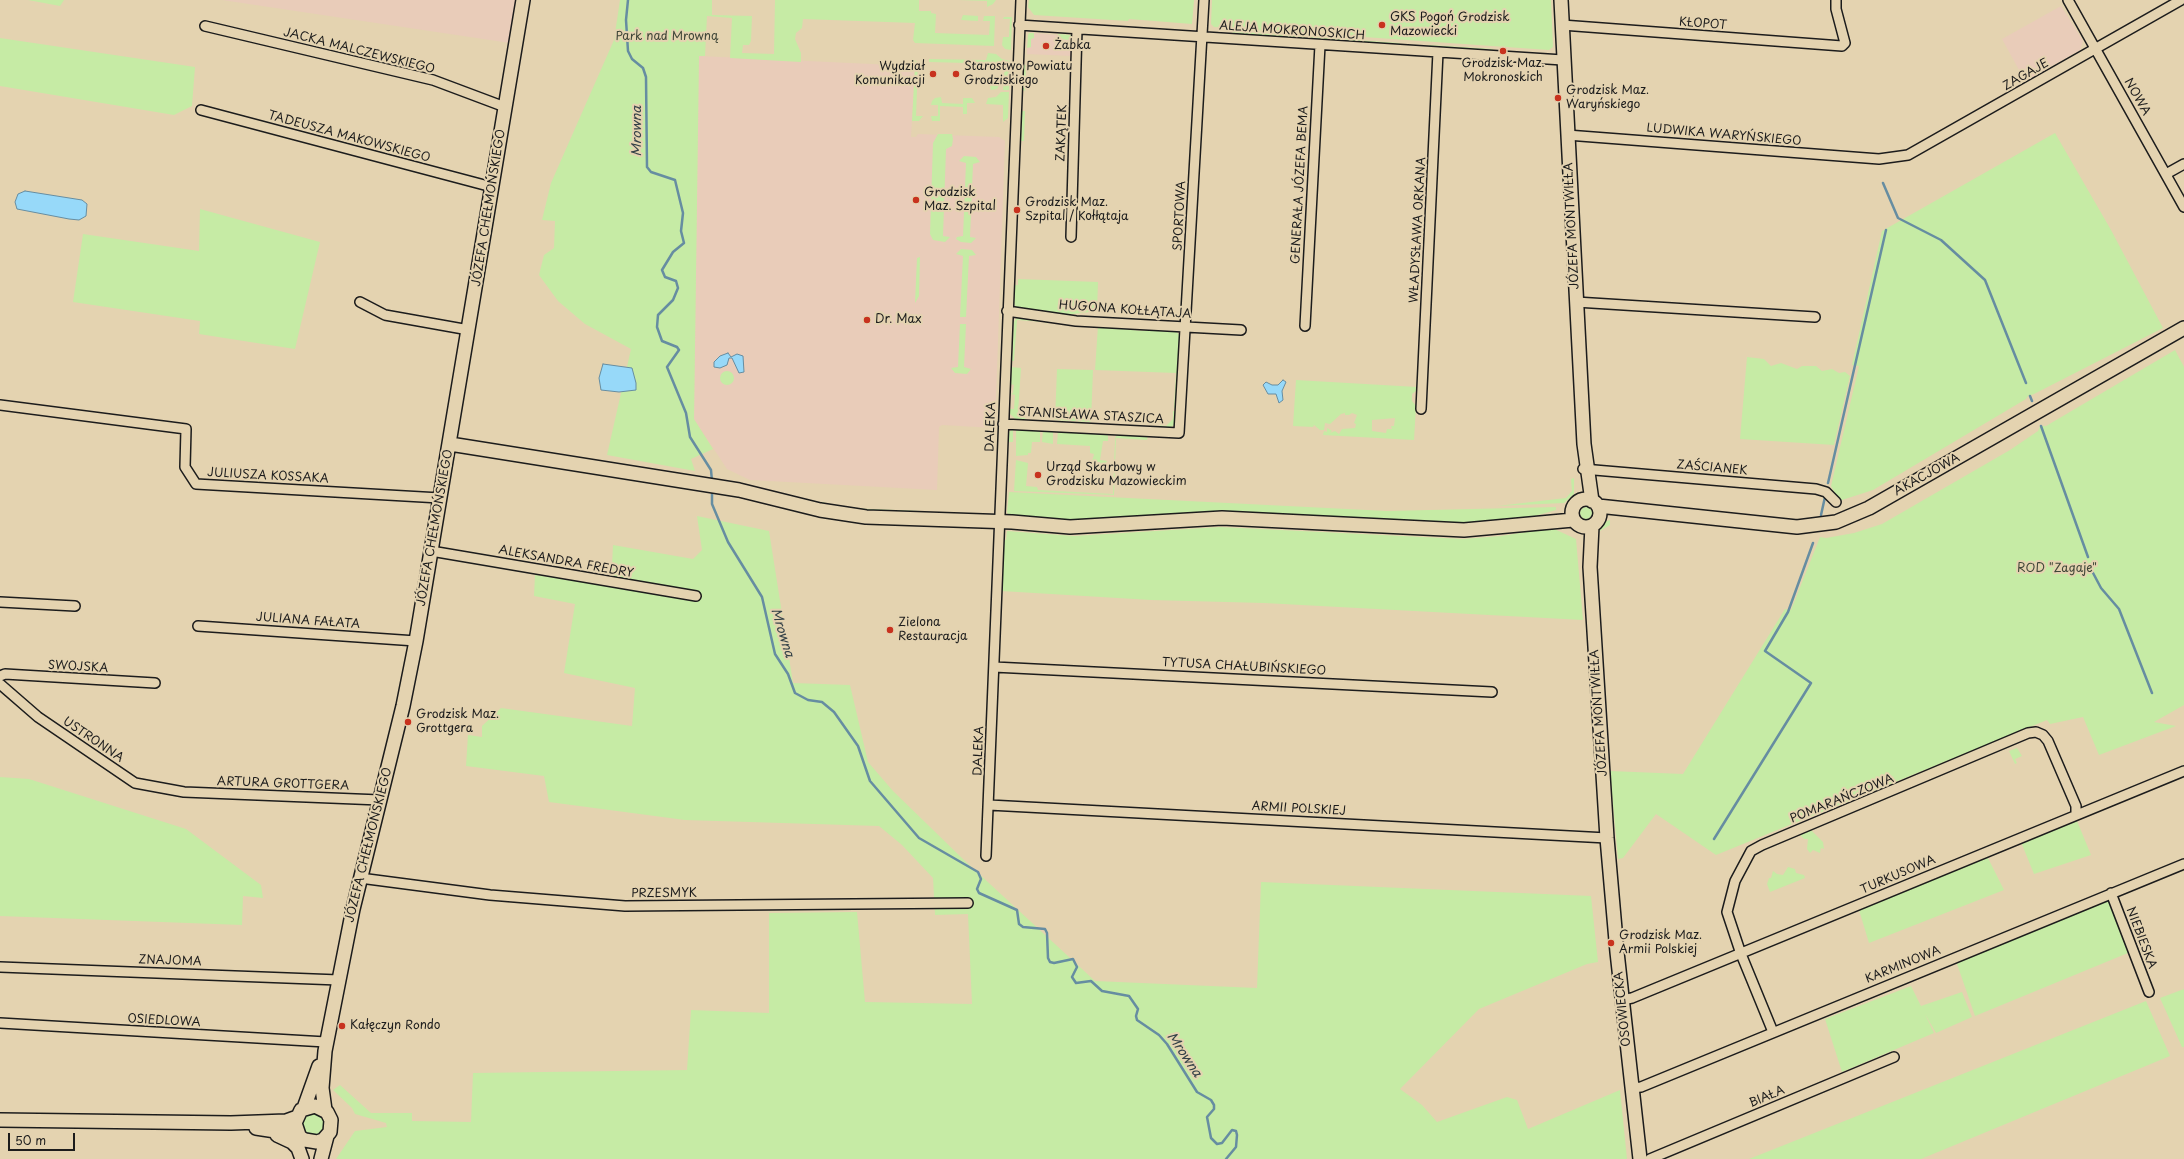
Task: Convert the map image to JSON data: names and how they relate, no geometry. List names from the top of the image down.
{
  "streets": {
    "street": [
      "KŁOPOT",
      "ALEJA MOKRONOSKICH",
      "JACKA MALCZEWSKIEGO",
      "ZAGAJE",
      "NOWA",
      "ZAKĄTEK",
      "LUDWIKA WARYŃSKIEGO",
      "TADEUSZA MAKOWSKIEGO",
      "GENERAŁA JÓZEFA BEMA",
      "JÓZEFA CHEŁMOŃSKIEGO",
      "SPORTOWA",
      "JÓZEFA MONTWIŁŁA",
      "WŁADYSŁAWA ORKANA",
      "HUGONA KOŁŁĄTAJA",
      "STANISŁAWA STASZICA",
      "DALEKA",
      "ZAŚCIANEK",
      "AKACJOWA",
      "JULIUSZA KOSSAKA",
      "ALEKSANDRA FREDRY",
      "JULIANA FAŁATA",
      "SWOJSKA",
      "TYTUSA CHAŁUBIŃSKIEGO",
      "USTRONNA",
      "ARTURA GROTTGERA",
      "POMARAŃCZOWA",
      "ARMII POLSKIEJ",
      "TURKUSOWA",
      "PRZESMYK",
      "NIEBIESKA",
      "ZNAJOMA",
      "KARMINOWA",
      "OSOWIECKA",
      "OSIEDLOWA",
      "BIAŁA"
    ]
  },
  "crossings": [
    ["KŁOPOT", "JÓZEFA MONTWIŁŁA"],
    ["ALEJA MOKRONOSKICH", "ZAKĄTEK"],
    ["ALEJA MOKRONOSKICH", "GENERAŁA JÓZEFA BEMA"],
    ["ALEJA MOKRONOSKICH", "SPORTOWA"],
    ["ALEJA MOKRONOSKICH", "JÓZEFA MONTWIŁŁA"],
    ["ALEJA MOKRONOSKICH", "WŁADYSŁAWA ORKANA"],
    ["ALEJA MOKRONOSKICH", "DALEKA"],
    ["JACKA MALCZEWSKIEGO", "JÓZEFA CHEŁMOŃSKIEGO"],
    ["ZAGAJE", "NOWA"],
    ["ZAGAJE", "LUDWIKA WARYŃSKIEGO"],
    ["LUDWIKA WARYŃSKIEGO", "JÓZEFA MONTWIŁŁA"],
    ["TADEUSZA MAKOWSKIEGO", "JÓZEFA CHEŁMOŃSKIEGO"],
    ["JÓZEFA CHEŁMOŃSKIEGO", "AKACJOWA"],
    ["JÓZEFA CHEŁMOŃSKIEGO", "JULIUSZA KOSSAKA"],
    ["JÓZEFA CHEŁMOŃSKIEGO", "ALEKSANDRA FREDRY"],
    ["JÓZEFA CHEŁMOŃSKIEGO", "JULIANA FAŁATA"],
    ["JÓZEFA CHEŁMOŃSKIEGO", "ARTURA GROTTGERA"],
    ["JÓZEFA CHEŁMOŃSKIEGO", "PRZESMYK"],
    ["JÓZEFA CHEŁMOŃSKIEGO", "ZNAJOMA"],
    ["JÓZEFA CHEŁMOŃSKIEGO", "OSIEDLOWA"],
    ["SPORTOWA", "HUGONA KOŁŁĄTAJA"],
    ["SPORTOWA", "STANISŁAWA STASZICA"],
    ["JÓZEFA MONTWIŁŁA", "ZAŚCIANEK"],
    ["JÓZEFA MONTWIŁŁA", "AKACJOWA"],
    ["JÓZEFA MONTWIŁŁA", "ARMII POLSKIEJ"],
    ["JÓZEFA MONTWIŁŁA", "OSOWIECKA"],
    ["HUGONA KOŁŁĄTAJA", "DALEKA"],
    ["STANISŁAWA STASZICA", "DALEKA"],
    ["DALEKA", "AKACJOWA"],
    ["DALEKA", "TYTUSA CHAŁUBIŃSKIEGO"],
    ["DALEKA", "ARMII POLSKIEJ"],
    ["USTRONNA", "ARTURA GROTTGERA"],
    ["POMARAŃCZOWA", "TURKUSOWA"],
    ["POMARAŃCZOWA", "KARMINOWA"],
    ["TURKUSOWA", "OSOWIECKA"],
    ["NIEBIESKA", "KARMINOWA"],
    ["KARMINOWA", "OSOWIECKA"]
  ],
  "water": ["Mrowna"],
  "parks": ["Park nad Mrowną", "ROD \"Zagaje\""],
  "places": [
    "GKS Pogoń Grodzisk Mazowiecki",
    "Żabka",
    "Grodzisk Maz. Mokronoskich",
    "Wydział Komunikacji",
    "Starostwo Powiatu Grodziskiego",
    "Grodzisk Maz. Waryńskiego",
    "Grodzisk Maz. Szpital",
    "Grodzisk Maz. Szpital / Kołłątaja",
    "Dr. Max",
    "Urząd Skarbowy w Grodzisku Mazowieckim",
    "Zielona Restauracja",
    "Grodzisk Maz. Grottgera",
    "Grodzisk Maz. Armii Polskiej",
    "Kałęczyn Rondo"
  ],
  "scale_bar": "50 m"
}
